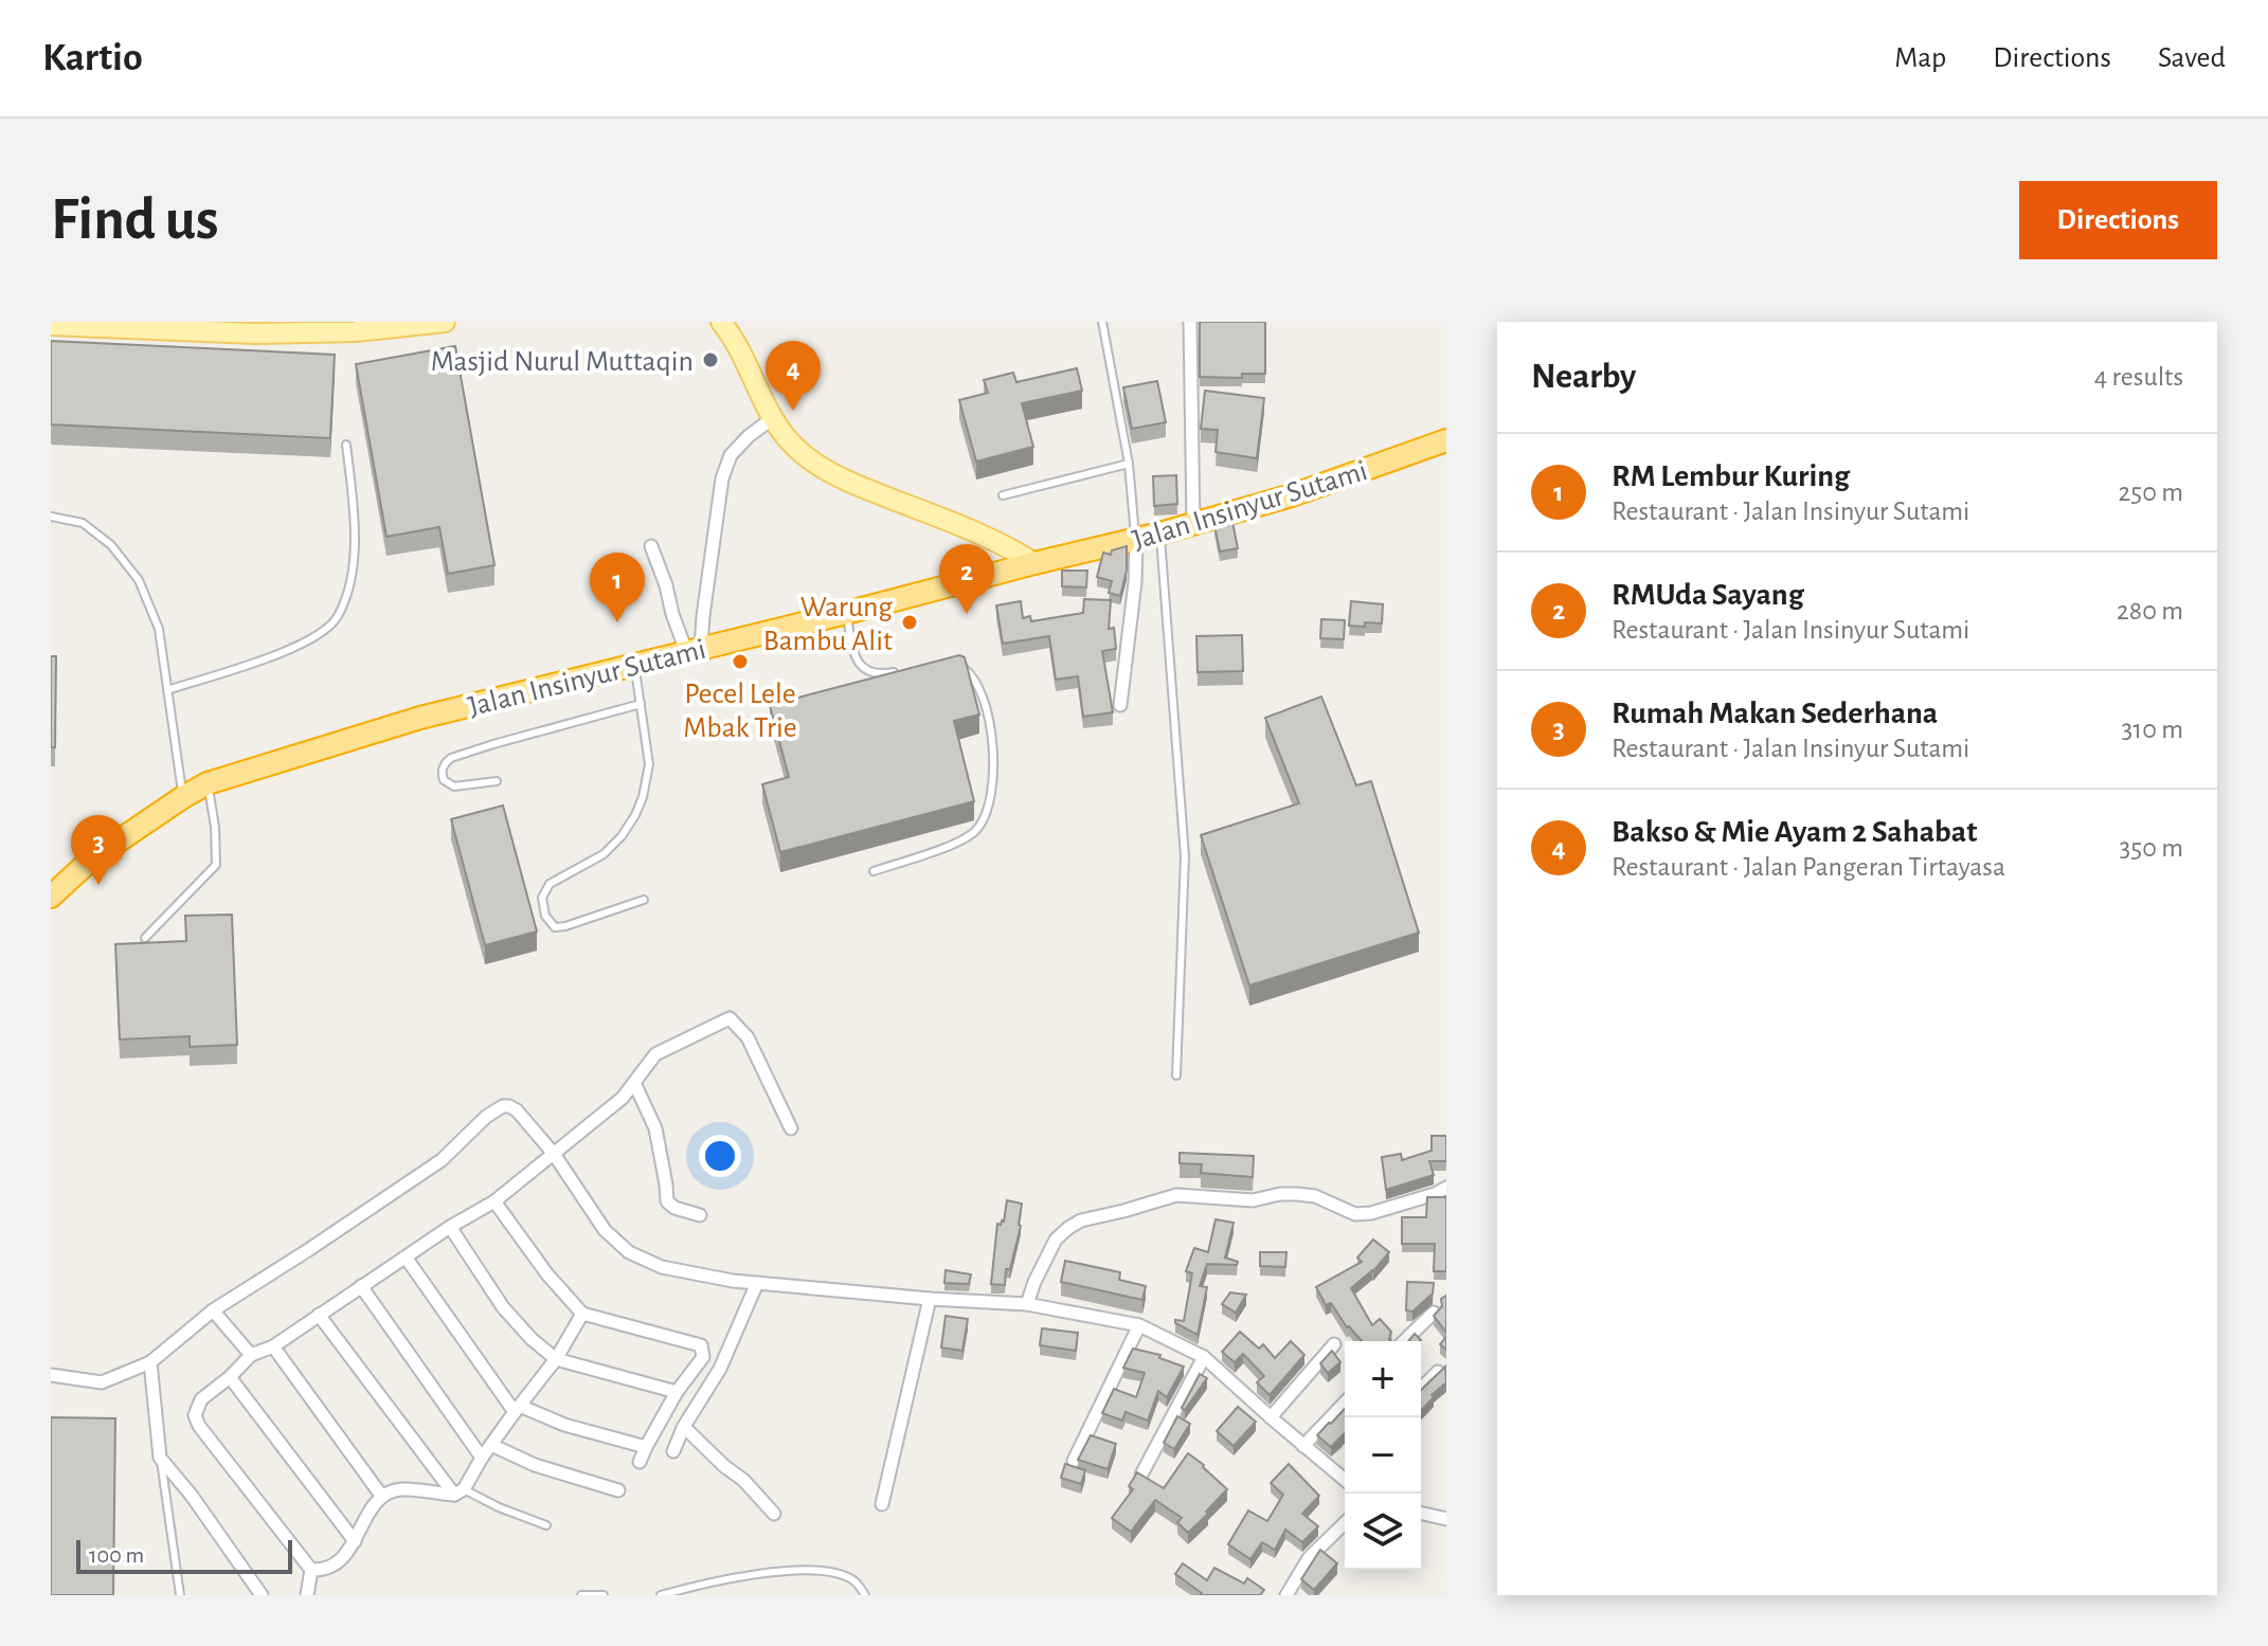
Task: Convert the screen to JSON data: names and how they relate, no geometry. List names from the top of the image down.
{
  "streets": {
    "highway": ["Jalan Insinyur Sutami"]
  },
  "places": ["Masjid Nurul Muttaqin", "Warung Bambu Alit", "Pecel Lele Mbak Trie"],
  "scale_bar": "100 m",
  "page": {
    "header": "Kartio",
    "nav": ["Map", "Directions", "Saved"],
    "buttons": "Directions",
    "title": "Find us",
    "heading": ["Nearby", "4 results"],
    "pins": [
      "4",
      "2",
      "1",
      "3"
    ],
    "list": [
      {
        "mark": "1",
        "name": "RM Lembur Kuring",
        "note": "Restaurant · Jalan Insinyur Sutami",
        "value": "250 m"
      },
      {
        "mark": "2",
        "name": "RMUda Sayang",
        "note": "Restaurant · Jalan Insinyur Sutami",
        "value": "280 m"
      },
      {
        "mark": "3",
        "name": "Rumah Makan Sederhana",
        "note": "Restaurant · Jalan Insinyur Sutami",
        "value": "310 m"
      },
      {
        "mark": "4",
        "name": "Bakso & Mie Ayam 2 Sahabat",
        "note": "Restaurant · Jalan Pangeran Tirtayasa",
        "value": "350 m"
      }
    ],
    "map_buttons": ["+", "−"],
    "scale": "100 m"
  }
}
